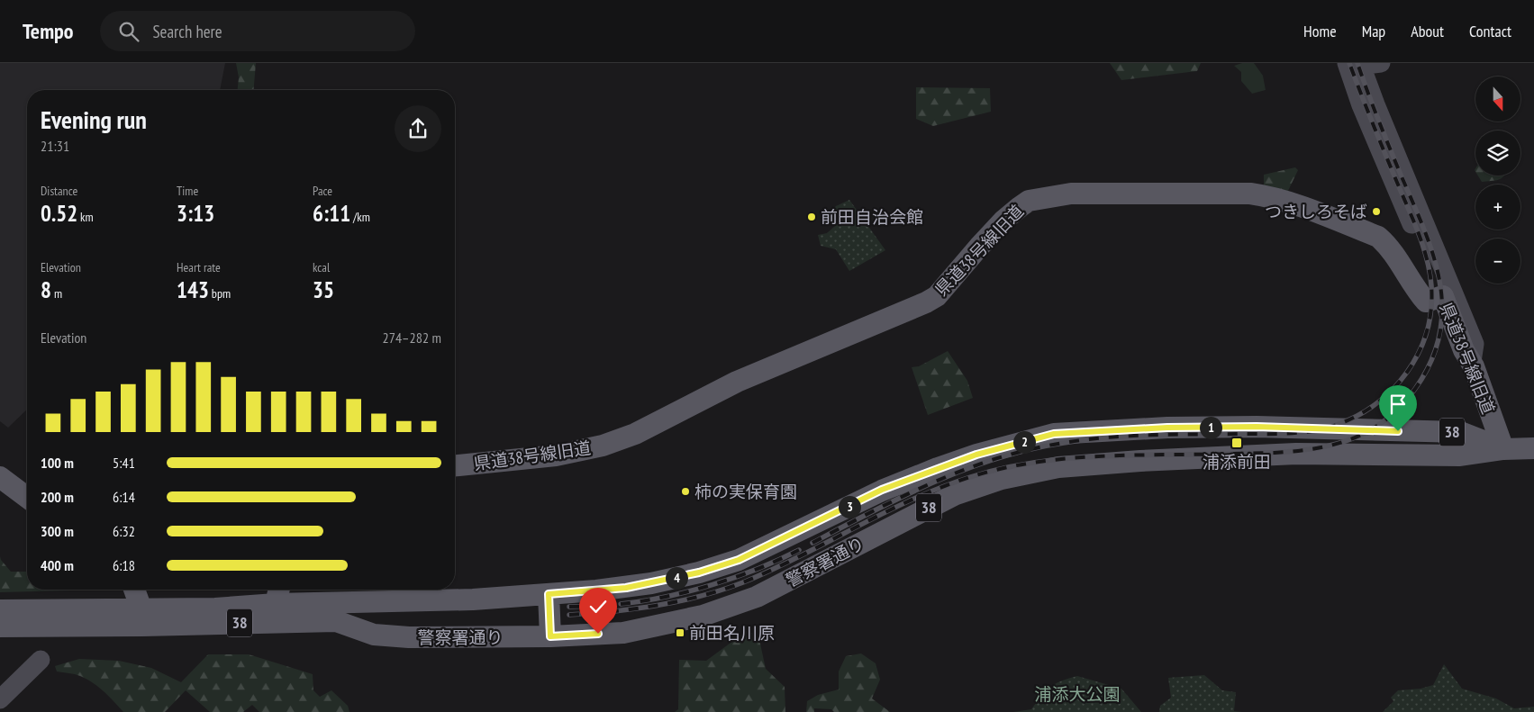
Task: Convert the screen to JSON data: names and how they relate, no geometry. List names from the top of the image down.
{
  "streets": {
    "main road": ["県道38号線旧道", "38", "警察署通り"]
  },
  "crossings": [
    ["県道38号線旧道", "警察署通り"],
    ["38", "警察署通り"]
  ],
  "parks": ["浦添大公園"],
  "places": {
    "other": ["つきしろそば", "前田自治会館", "柿の実保育園"],
    "transit": ["浦添前田", "前田名川原"]
  },
  "north": "bottom",
  "page": {
    "header": "Tempo",
    "search": "Search here",
    "nav": [
      "Home",
      "Map",
      "About",
      "Contact"
    ],
    "map_buttons": ["+", "−"],
    "heading": ["Evening run", "21:31"],
    "stats": [
      ["Distance", "0.52 km"],
      ["Time", "3:13"],
      ["Pace", "6:11 /km"],
      ["Elevation", "8 m"],
      ["Heart rate", "143 bpm"],
      ["kcal", "35"]
    ],
    "chart": ["Elevation", "274–282 m"],
    "pins": [
      "1",
      "2",
      "3",
      "4"
    ],
    "list": [
      {
        "name": "100 m",
        "note": "5:41"
      },
      {
        "name": "200 m",
        "note": "6:14"
      },
      {
        "name": "300 m",
        "note": "6:32"
      },
      {
        "name": "400 m",
        "note": "6:18"
      }
    ]
  }
}
